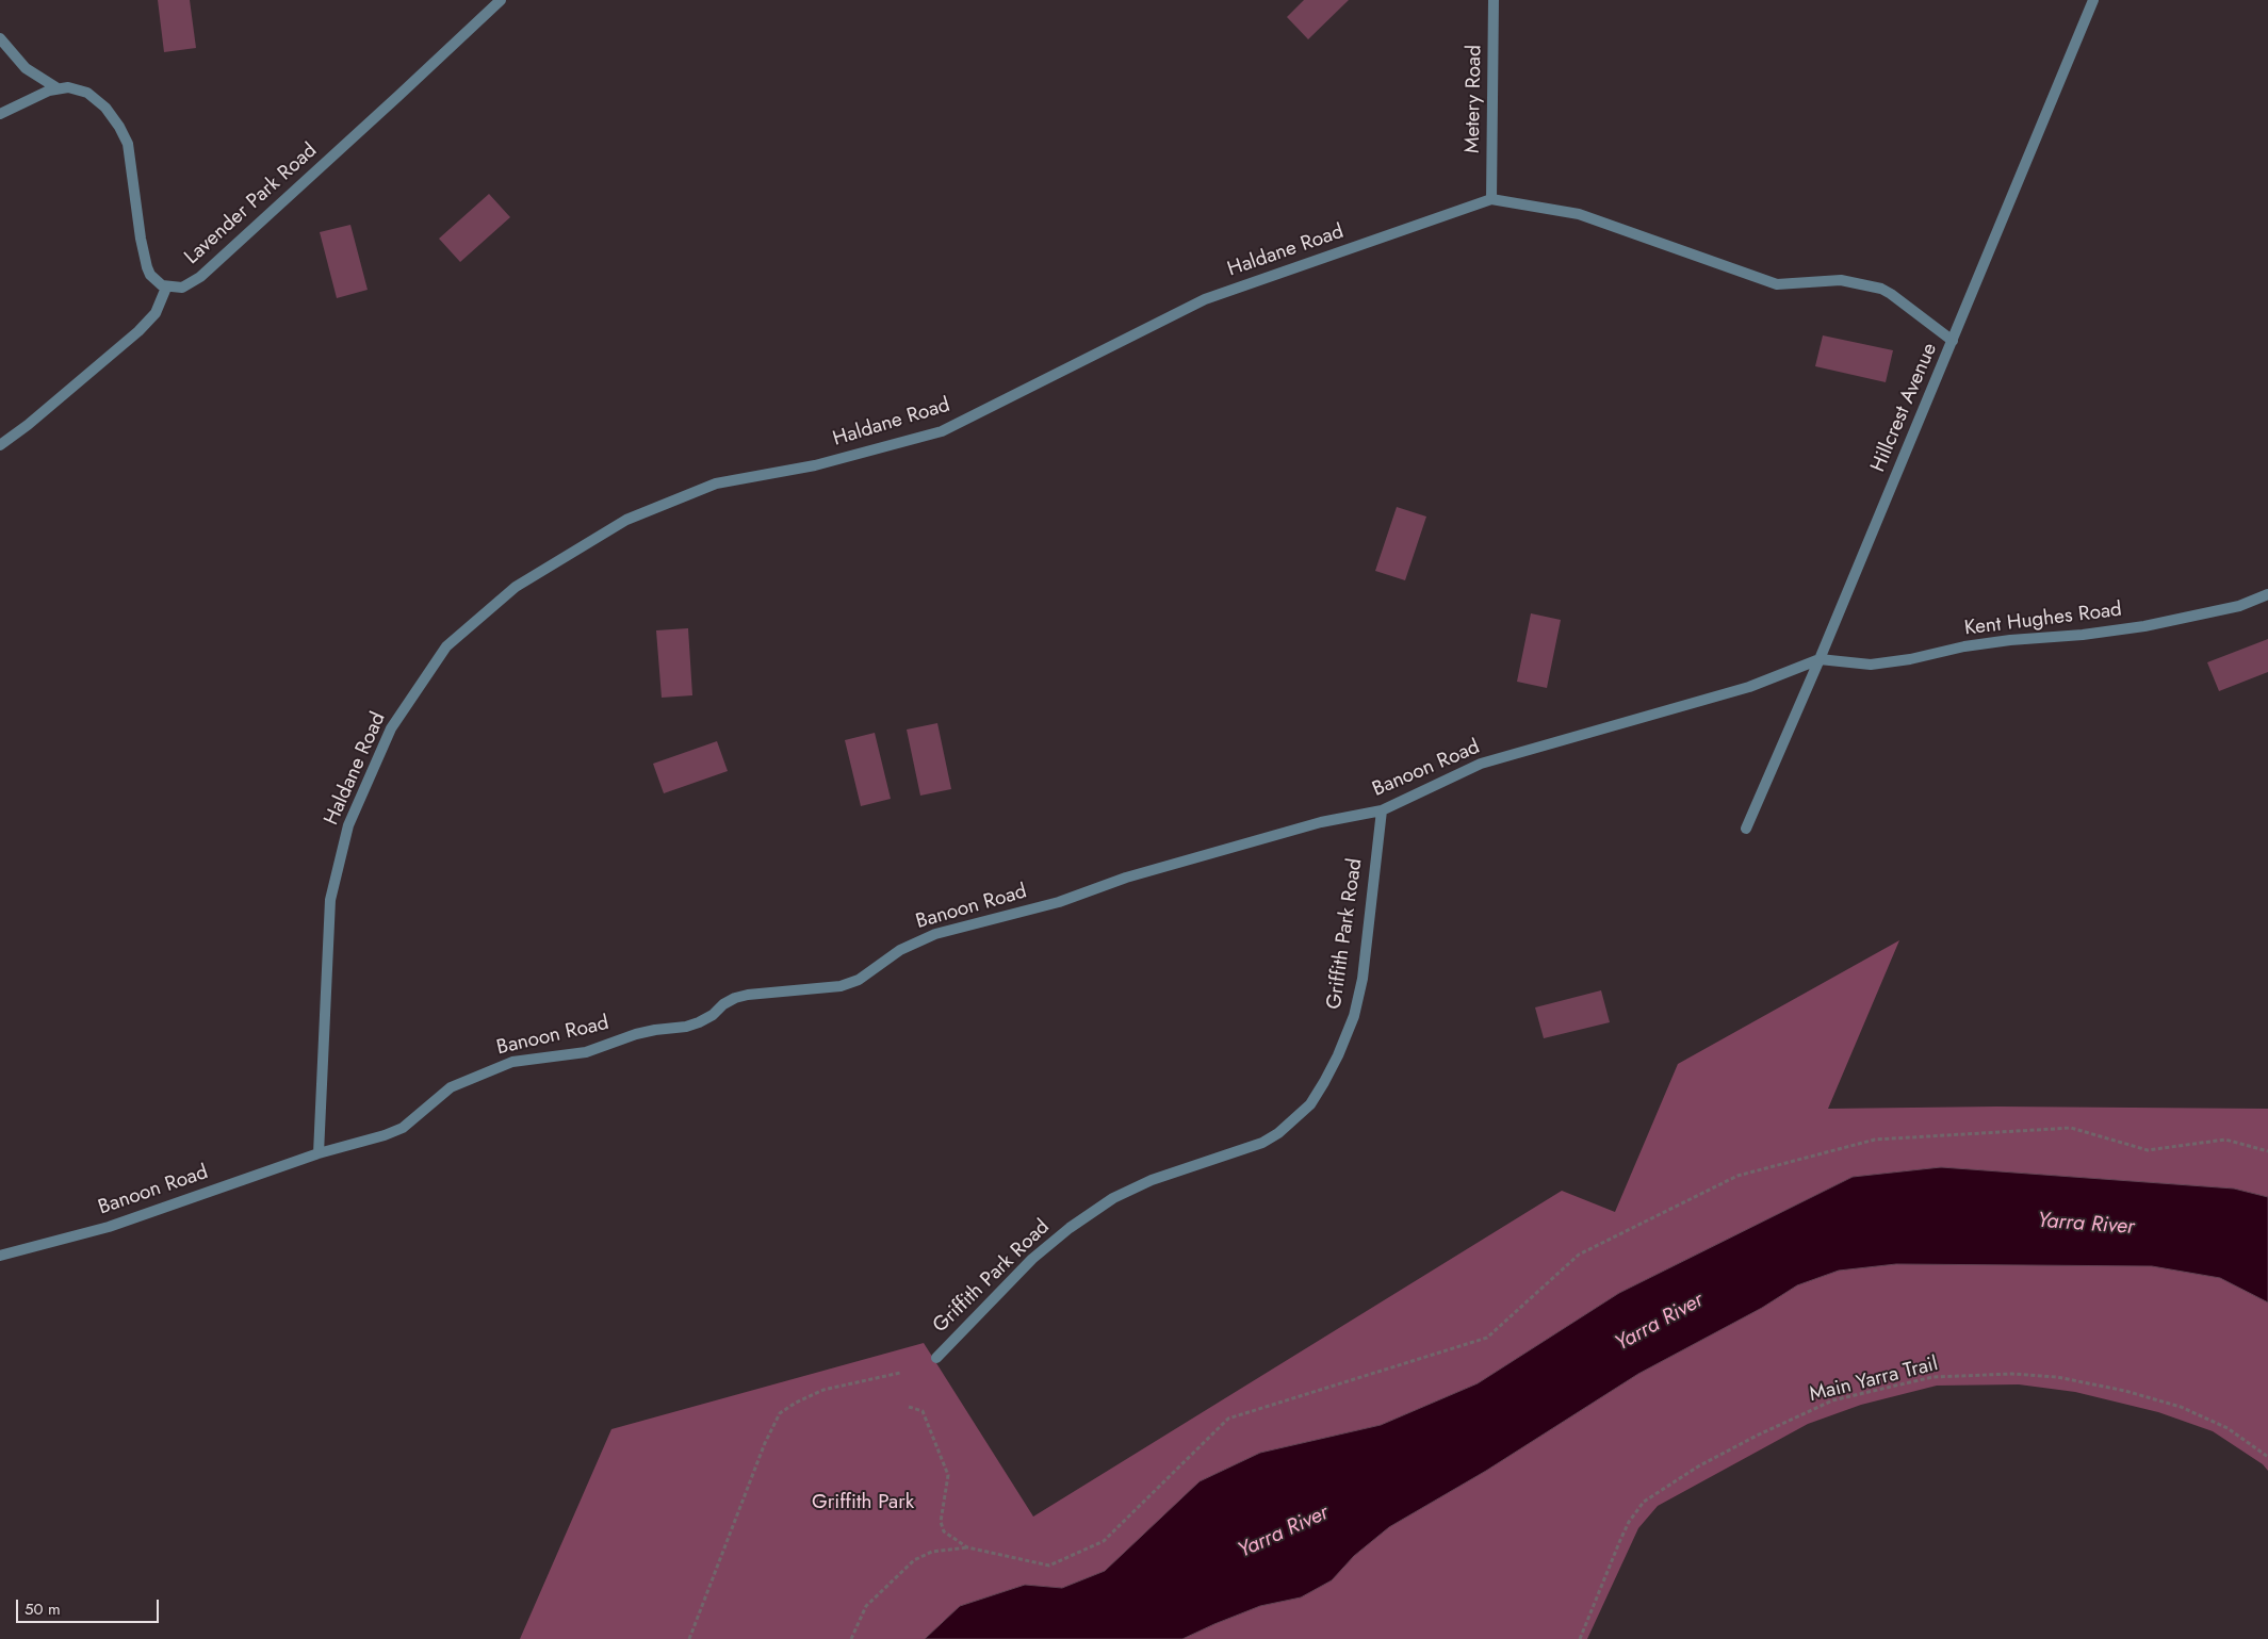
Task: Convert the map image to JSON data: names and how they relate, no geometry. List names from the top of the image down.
{
  "streets": {
    "street": [
      "Metery Road",
      "Lavender Park Road",
      "Haldane Road",
      "Hillcrest Avenue",
      "Kent Hughes Road",
      "Banoon Road",
      "Griffith Park Road"
    ],
    "path": ["Main Yarra Trail"]
  },
  "crossings": [
    ["Metery Road", "Haldane Road"],
    ["Haldane Road", "Hillcrest Avenue"],
    ["Haldane Road", "Banoon Road"],
    ["Hillcrest Avenue", "Kent Hughes Road"],
    ["Hillcrest Avenue", "Banoon Road"],
    ["Kent Hughes Road", "Banoon Road"],
    ["Banoon Road", "Griffith Park Road"]
  ],
  "water": ["Yarra River"],
  "parks": ["Griffith Park"],
  "scale_bar": "50 m"
}
